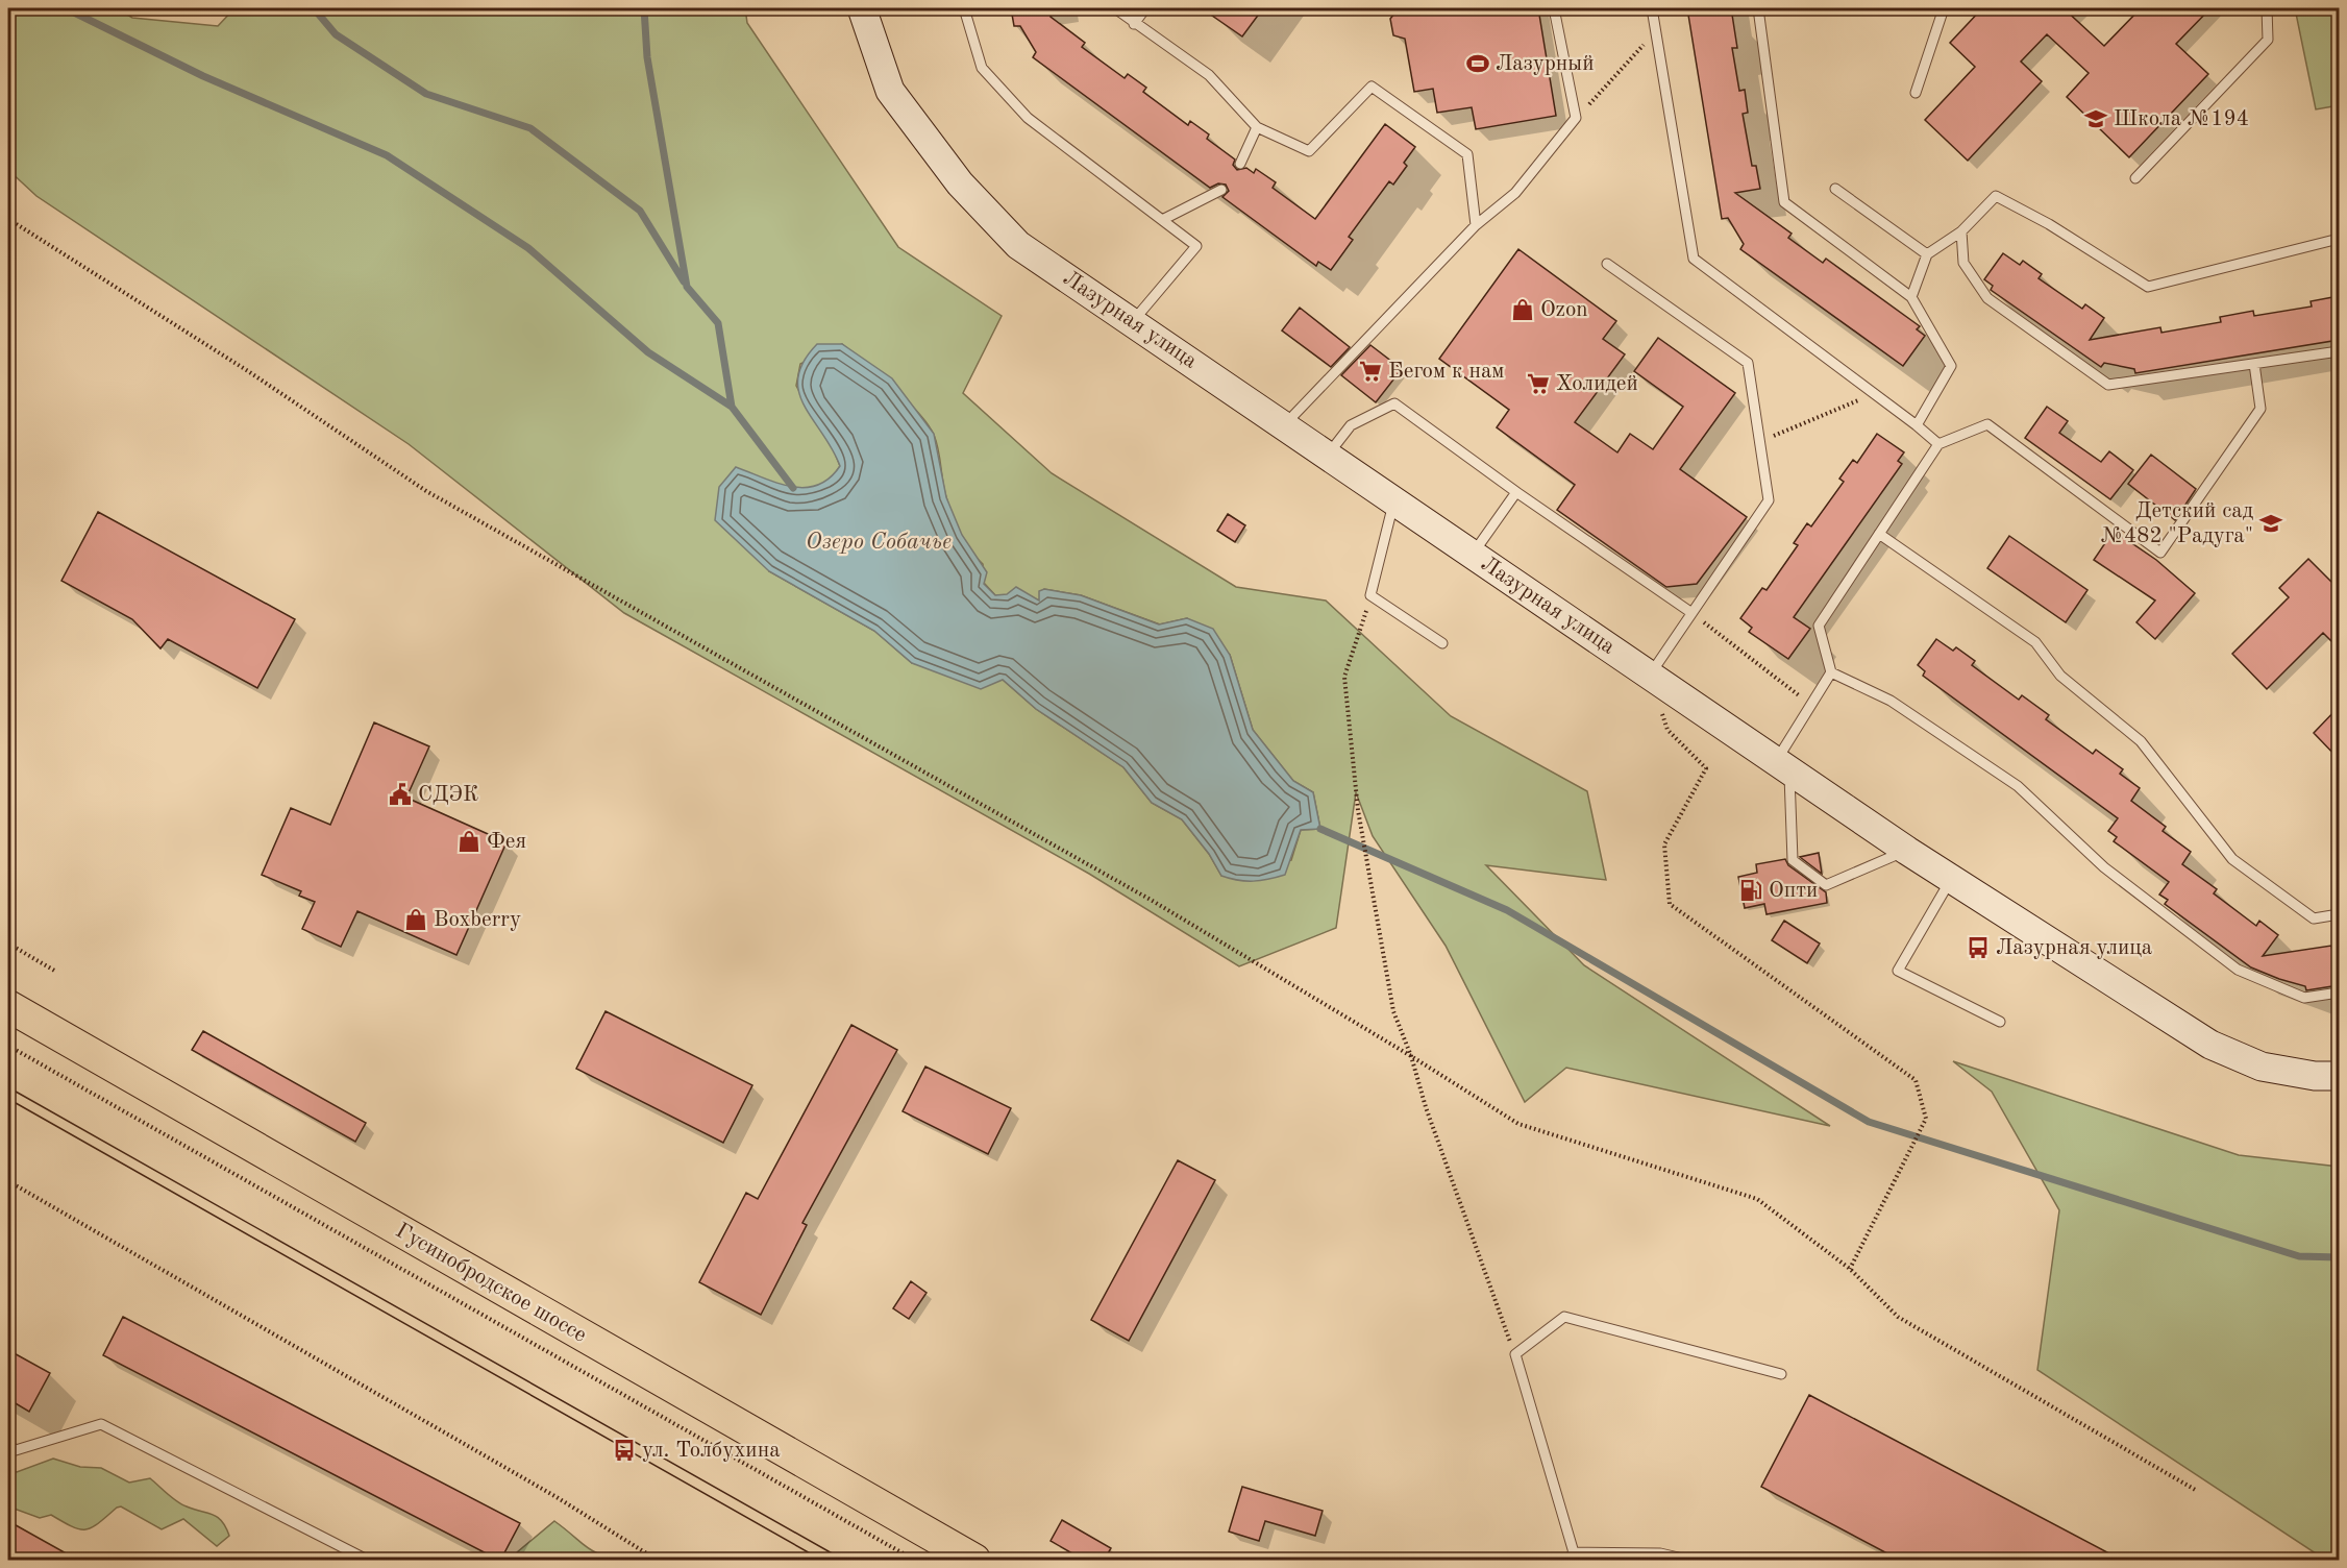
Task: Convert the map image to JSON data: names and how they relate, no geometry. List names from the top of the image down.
{
  "streets": {
    "main road": ["Гусинобродское шоссе"],
    "street": ["Лазурная улица"]
  },
  "water": ["Озеро Собачье"],
  "places": {
    "sports": ["Лазурный"],
    "school or university": ["Школа №194", "Детский сад №482 \"Радуга\""],
    "shop": ["Ozon", "Фея", "Boxberry"],
    "supermarket": ["Бегом к нам", "Холидей"],
    "public building": ["СДЭК"],
    "fuel station": ["Опти"],
    "bus stop": ["Лазурная улица", "ул. Толбухина"]
  }
}
